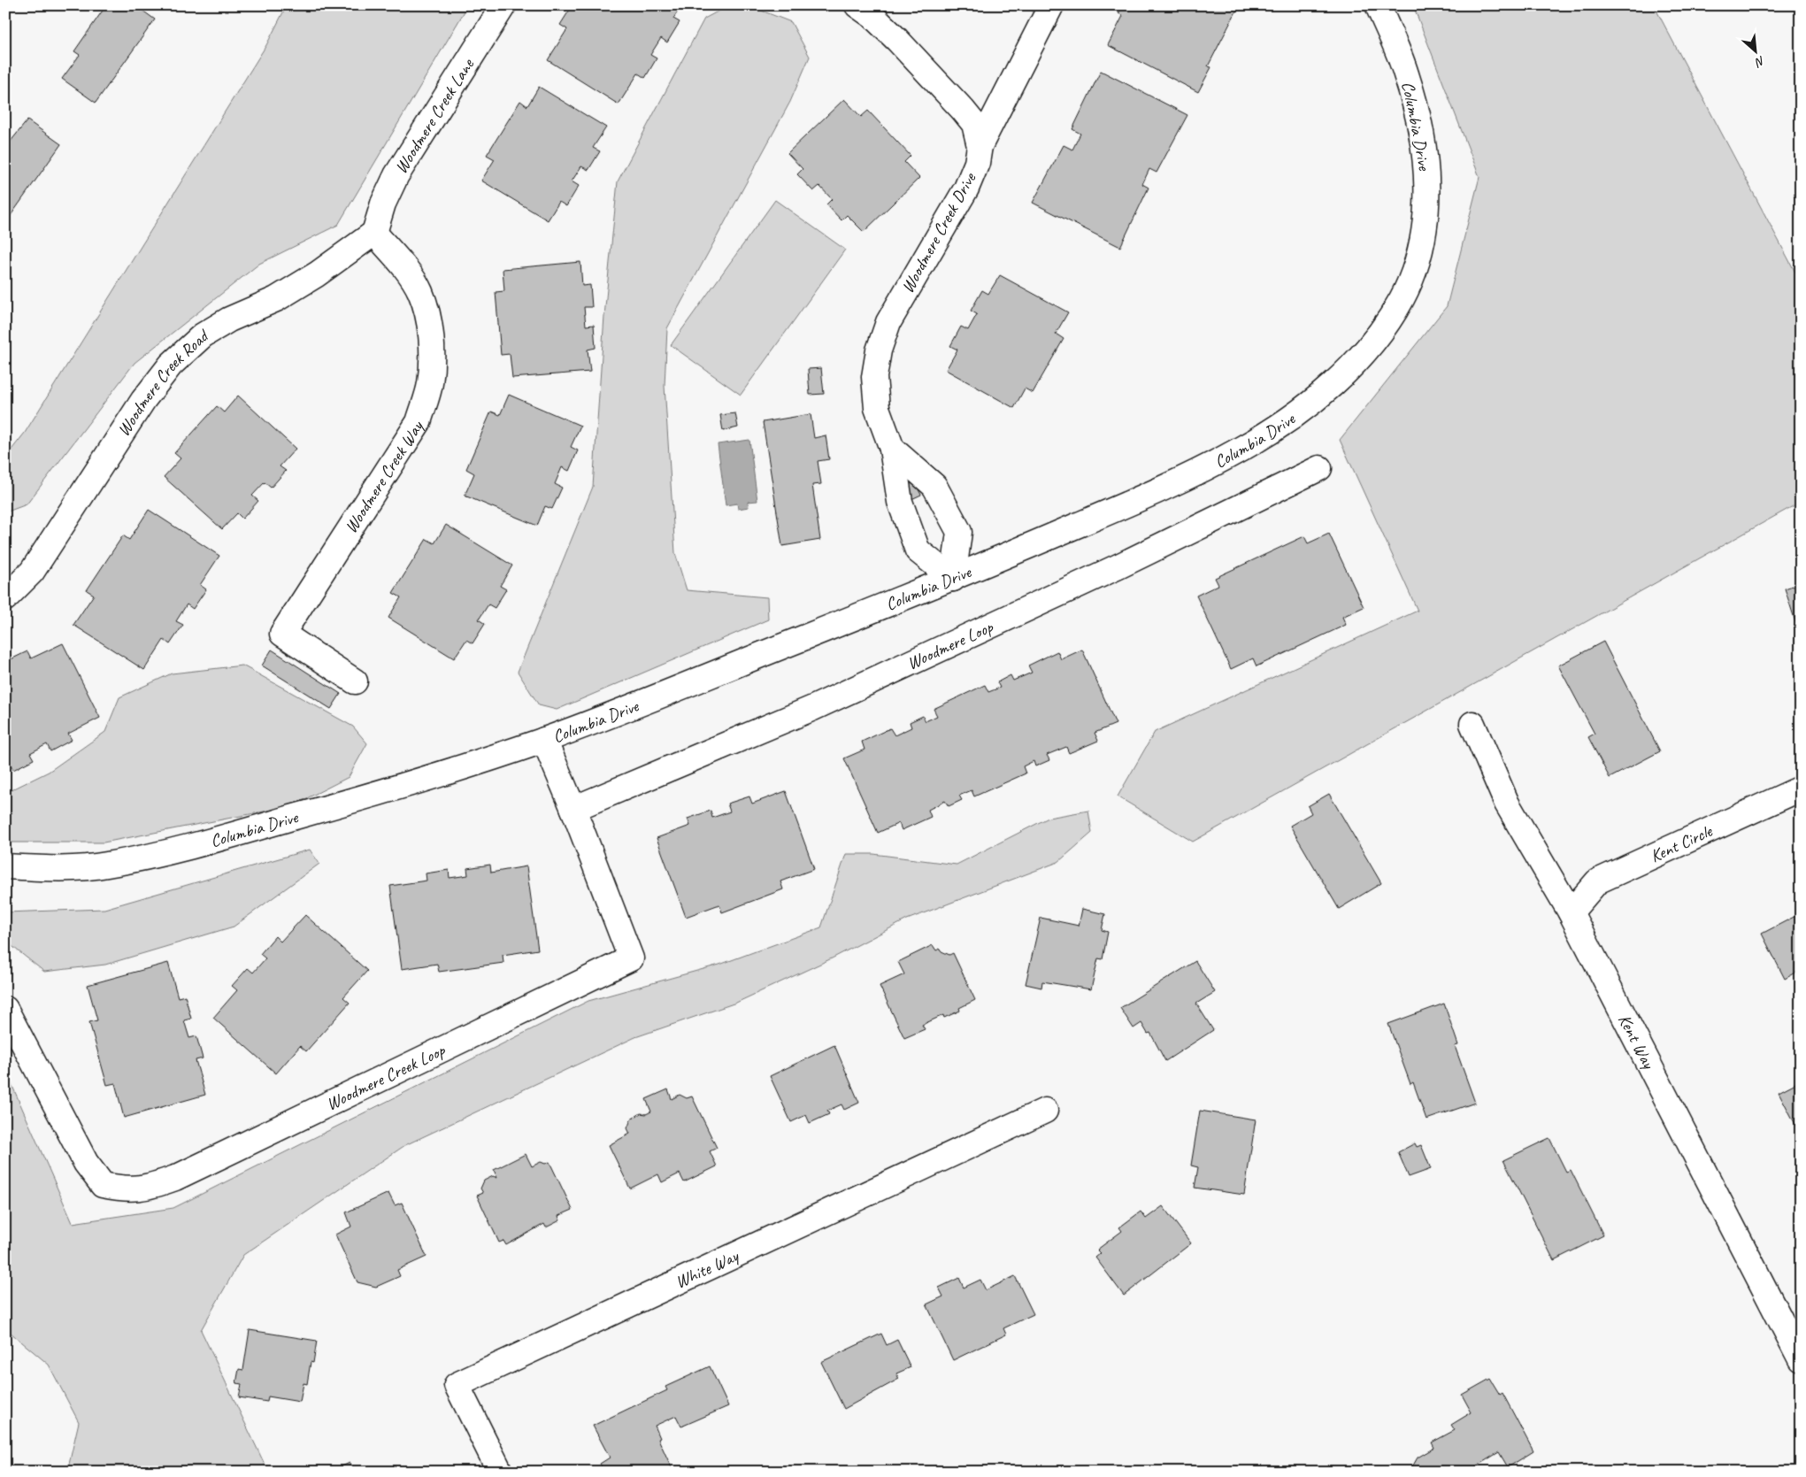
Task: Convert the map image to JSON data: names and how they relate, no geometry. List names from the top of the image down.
{
  "streets": {
    "street": [
      "Woodmere Creek Lane",
      "Columbia Drive",
      "Woodmere Creek Drive",
      "Woodmere Creek Road",
      "Woodmere Creek Way",
      "Woodmere Loop",
      "Kent Circle",
      "Kent Way",
      "Woodmere Creek Loop",
      "White Way"
    ]
  },
  "crossings": [
    ["Woodmere Creek Lane", "Woodmere Creek Road"],
    ["Woodmere Creek Lane", "Woodmere Creek Way"],
    ["Columbia Drive", "Woodmere Creek Drive"],
    ["Columbia Drive", "Woodmere Creek Loop"],
    ["Woodmere Creek Road", "Woodmere Creek Way"],
    ["Woodmere Loop", "Woodmere Creek Loop"],
    ["Kent Circle", "Kent Way"]
  ],
  "north": "bottom right"
}
